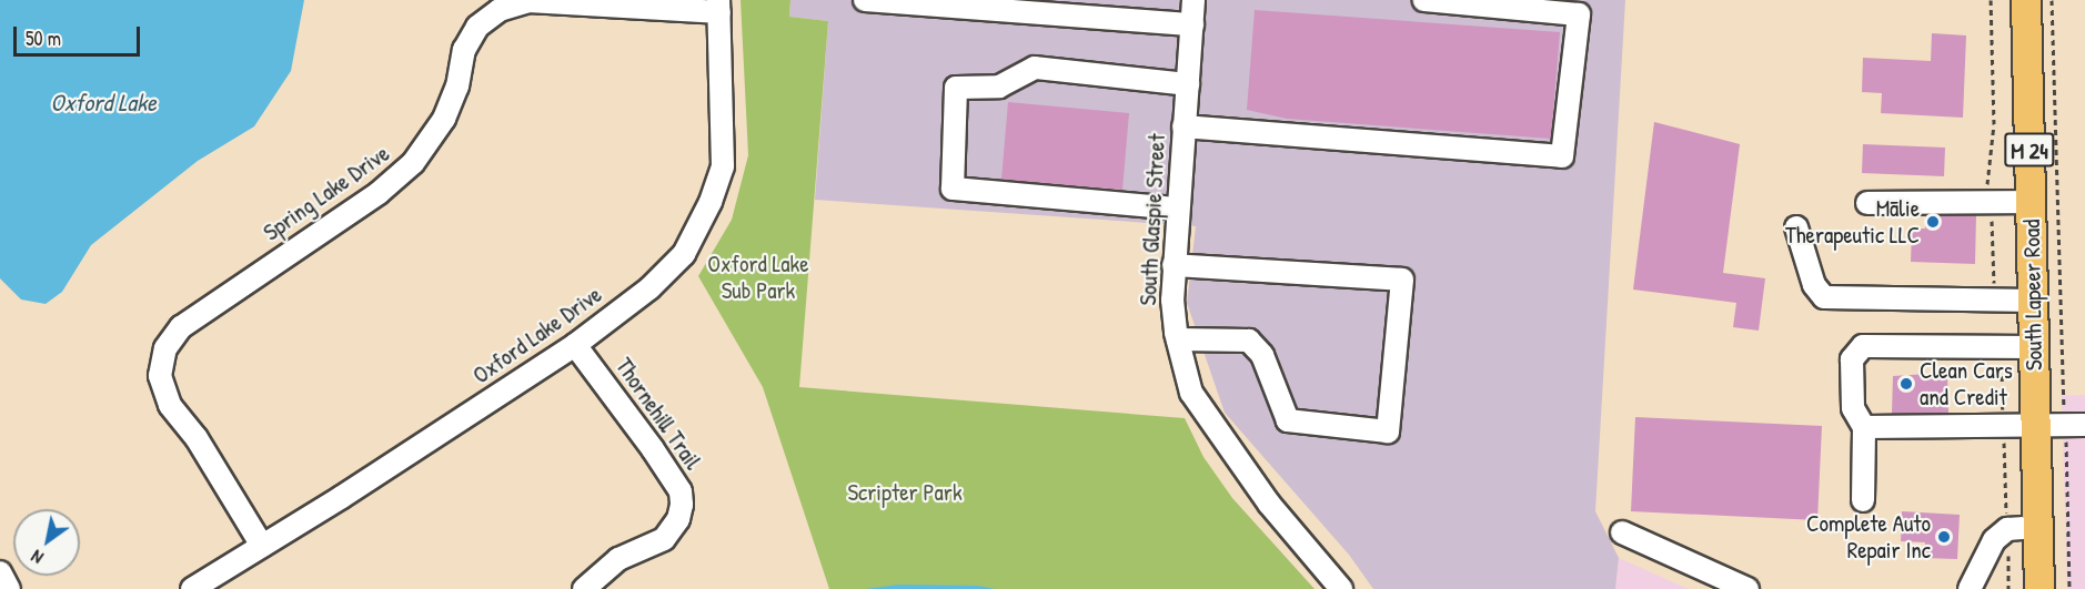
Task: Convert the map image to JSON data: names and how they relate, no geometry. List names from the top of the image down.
{
  "streets": {
    "main road": ["M 24", "South Lapeer Road"],
    "street": [
      "Spring Lake Drive",
      "South Glaspie Street",
      "Oxford Lake Drive",
      "Thornehill Trail"
    ]
  },
  "crossings": [
    ["Spring Lake Drive", "Oxford Lake Drive"],
    ["Oxford Lake Drive", "Thornehill Trail"]
  ],
  "water": ["Oxford Lake"],
  "parks": ["Oxford Lake Sub Park", "Scripter Park"],
  "places": ["Mālie Therapeutic LLC", "Clean Cars and Credit", "Complete Auto Repair Inc"],
  "scale_bar": "50 m",
  "north": "bottom left"
}
